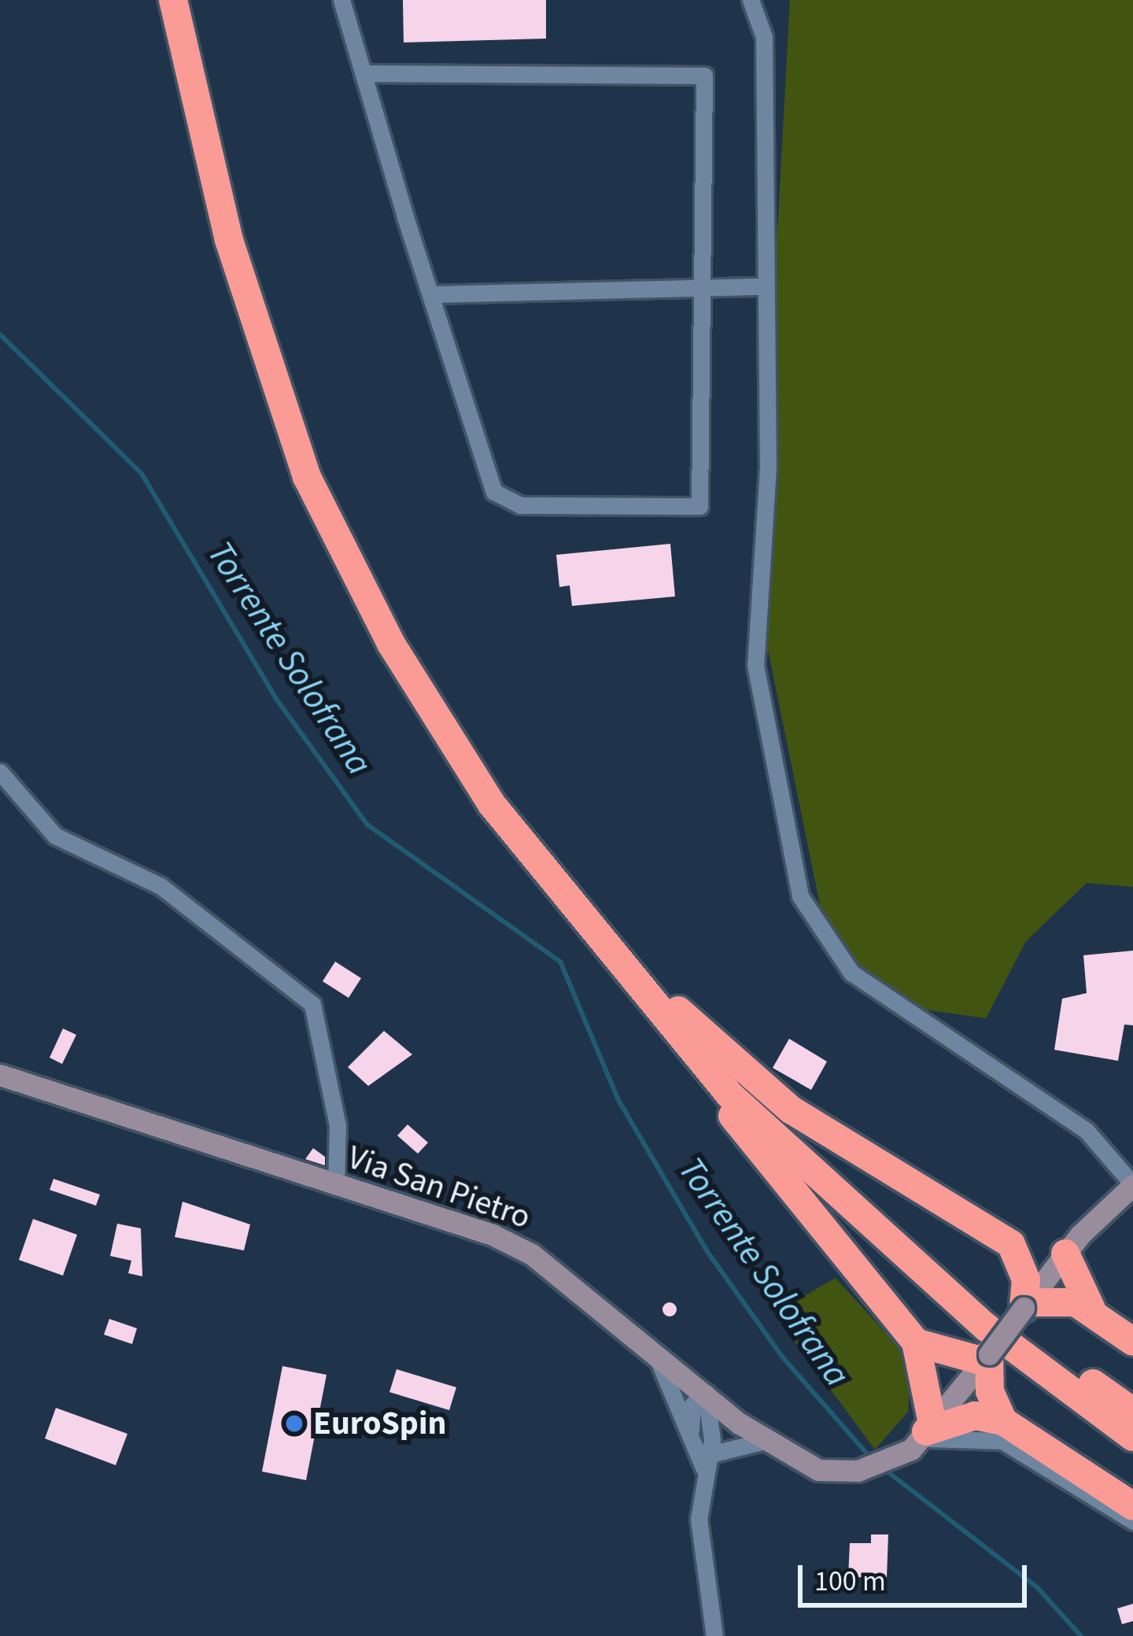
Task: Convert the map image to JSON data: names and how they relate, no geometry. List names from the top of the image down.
{
  "streets": {
    "street": ["Via San Pietro"]
  },
  "water": ["Torrente Solofrana"],
  "places": ["EuroSpin"],
  "scale_bar": "100 m"
}
